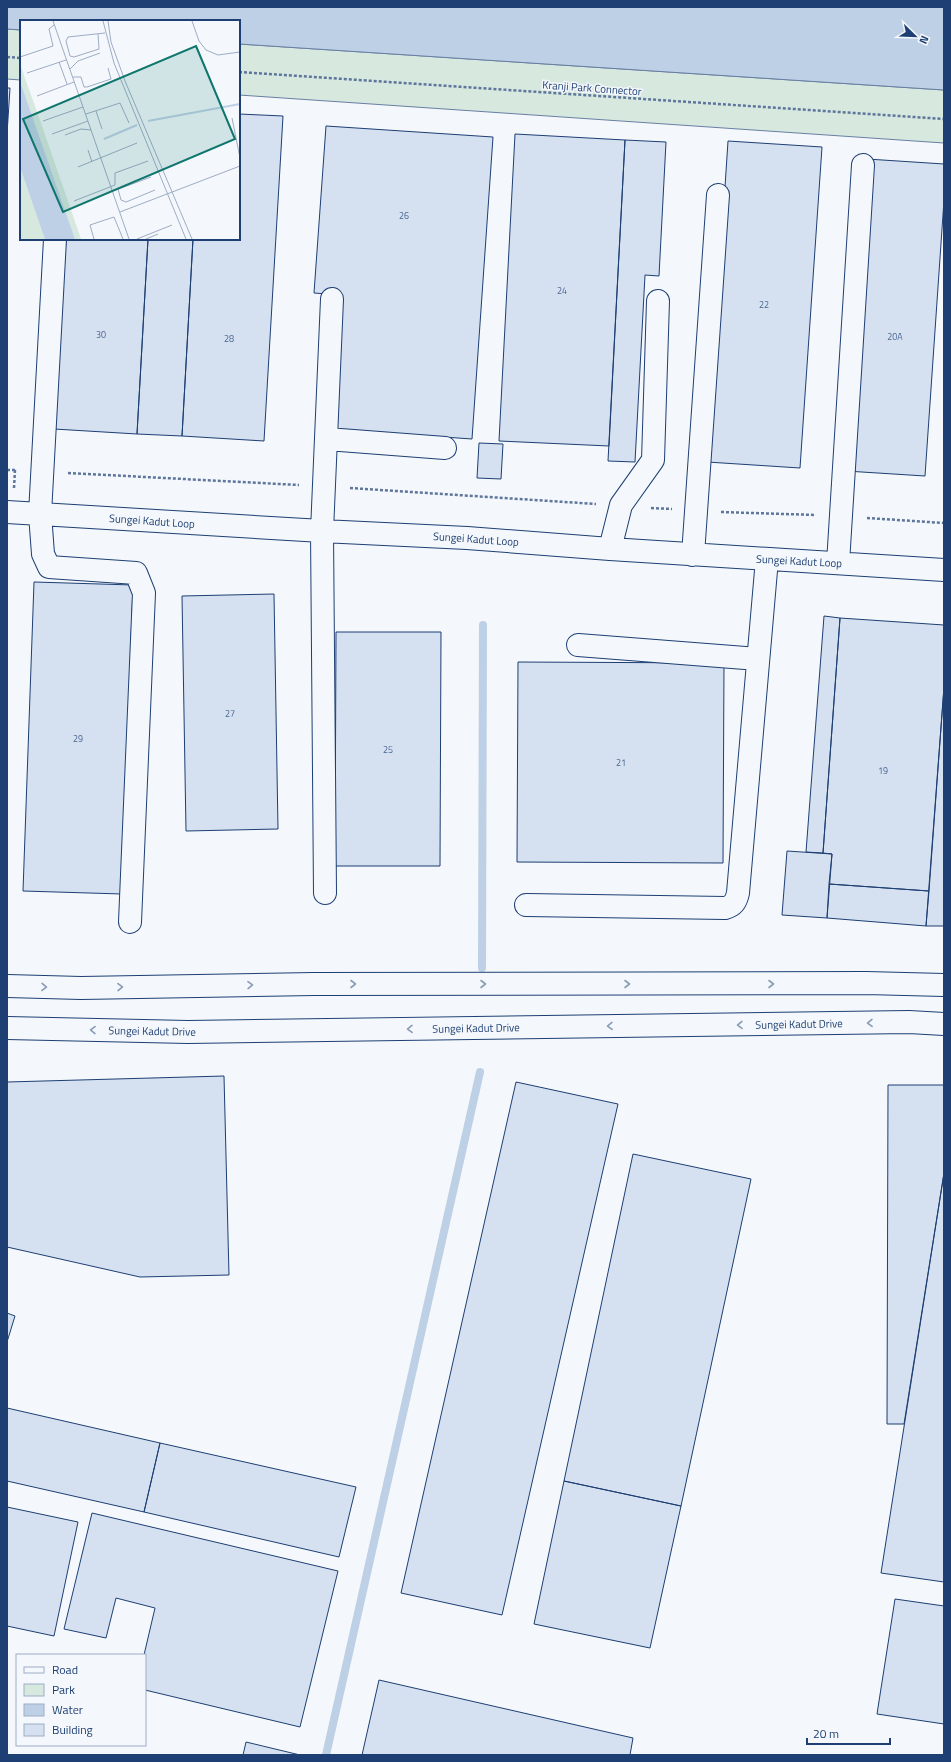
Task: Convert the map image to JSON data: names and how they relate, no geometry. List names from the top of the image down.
{
  "streets": {
    "main road": ["Sungei Kadut Loop", "Sungei Kadut Drive"],
    "path": ["Kranji Park Connector"]
  },
  "house_numbers": [
    "26",
    "24",
    "22",
    "30",
    "20A",
    "28",
    "27",
    "29",
    "25",
    "21",
    "19"
  ],
  "legend": [
    "Road",
    "Park",
    "Water",
    "Building"
  ],
  "scale_bar": "20 m",
  "north": "bottom right"
}
